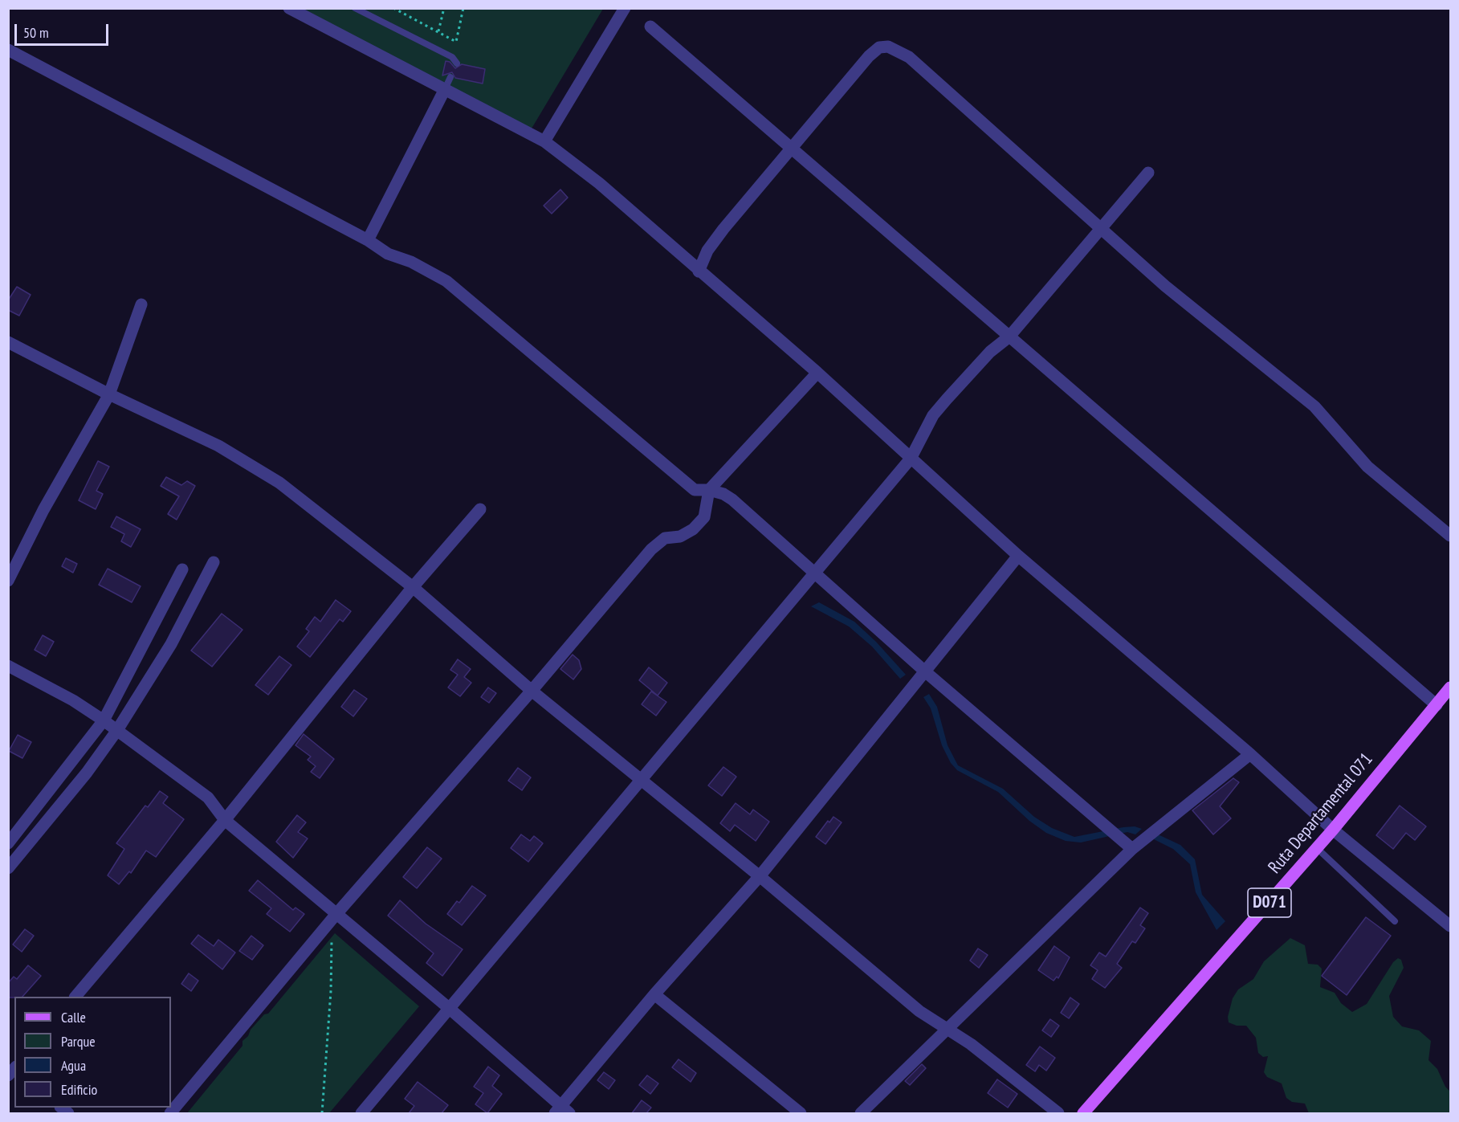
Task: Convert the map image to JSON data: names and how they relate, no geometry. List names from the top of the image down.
{
  "streets": {
    "main road": ["Ruta Departamental 071", "D071"]
  },
  "legend": [
    "Calle",
    "Parque",
    "Agua",
    "Edificio"
  ],
  "scale_bar": "50 m"
}
